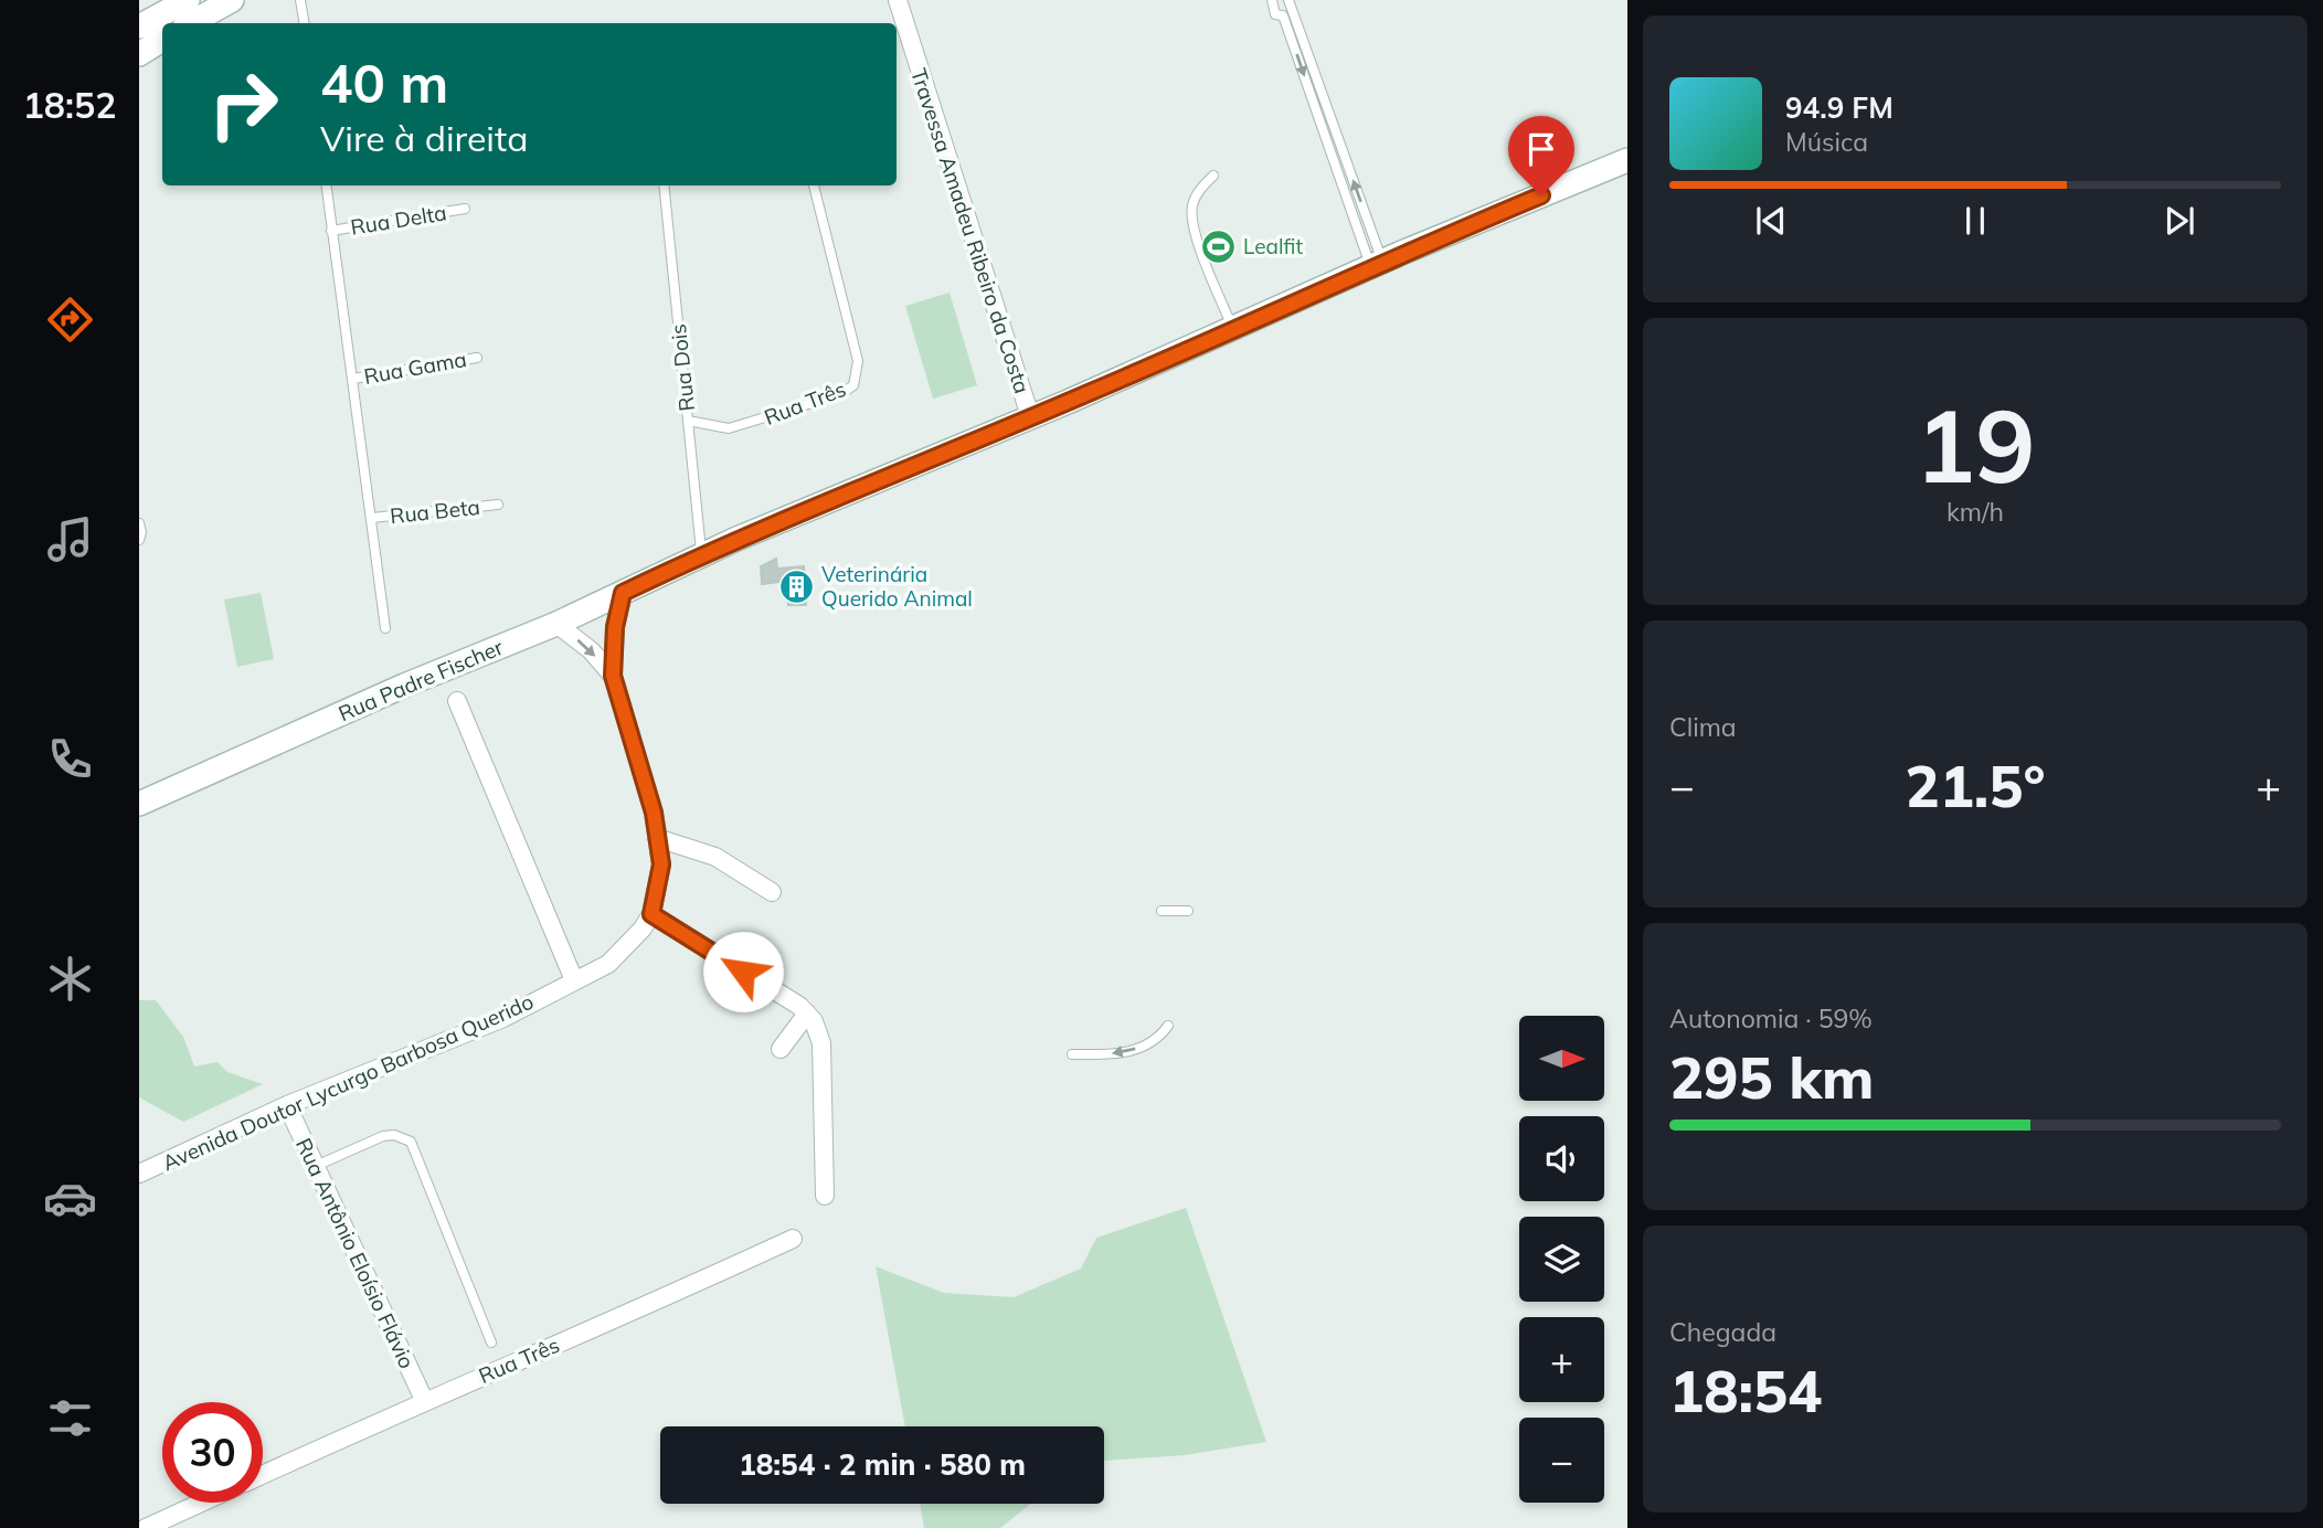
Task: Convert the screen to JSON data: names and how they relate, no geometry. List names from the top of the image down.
{
  "streets": {
    "main road": ["Rua Padre Fischer"],
    "street": [
      "Travessa Amadeu Ribeiro da Costa",
      "Rua Três",
      "Avenida Doutor Lycurgo Barbosa Querido",
      "Rua Antônio Eloísio Flávio"
    ],
    "lane": [
      "Rua Delta",
      "Rua Gama",
      "Rua Dois",
      "Rua Beta"
    ]
  },
  "crossings": [
    ["Travessa Amadeu Ribeiro da Costa", "Rua Padre Fischer"],
    ["Rua Dois", "Rua Três"],
    ["Rua Dois", "Rua Padre Fischer"],
    ["Rua Três", "Rua Antônio Eloísio Flávio"],
    ["Avenida Doutor Lycurgo Barbosa Querido", "Rua Antônio Eloísio Flávio"]
  ],
  "places": {
    "sports": ["Lealfit"],
    "building": ["Veterinária Querido Animal"]
  },
  "north": "right",
  "page": {
    "tabs": "18:52",
    "turn": ["40 m", "Vire à direita"],
    "song": ["94.9 FM", "Música"],
    "tile": [
      ["19", "km/h"],
      "Clima",
      ["Autonomia · 59%", "295 km"],
      ["Chegada", "18:54"]
    ],
    "heat": ["−", "21.5°", "+"],
    "map_buttons": ["+", "−"],
    "limit": "30",
    "trip": "18:54 · 2 min · 580 m"
  }
}
